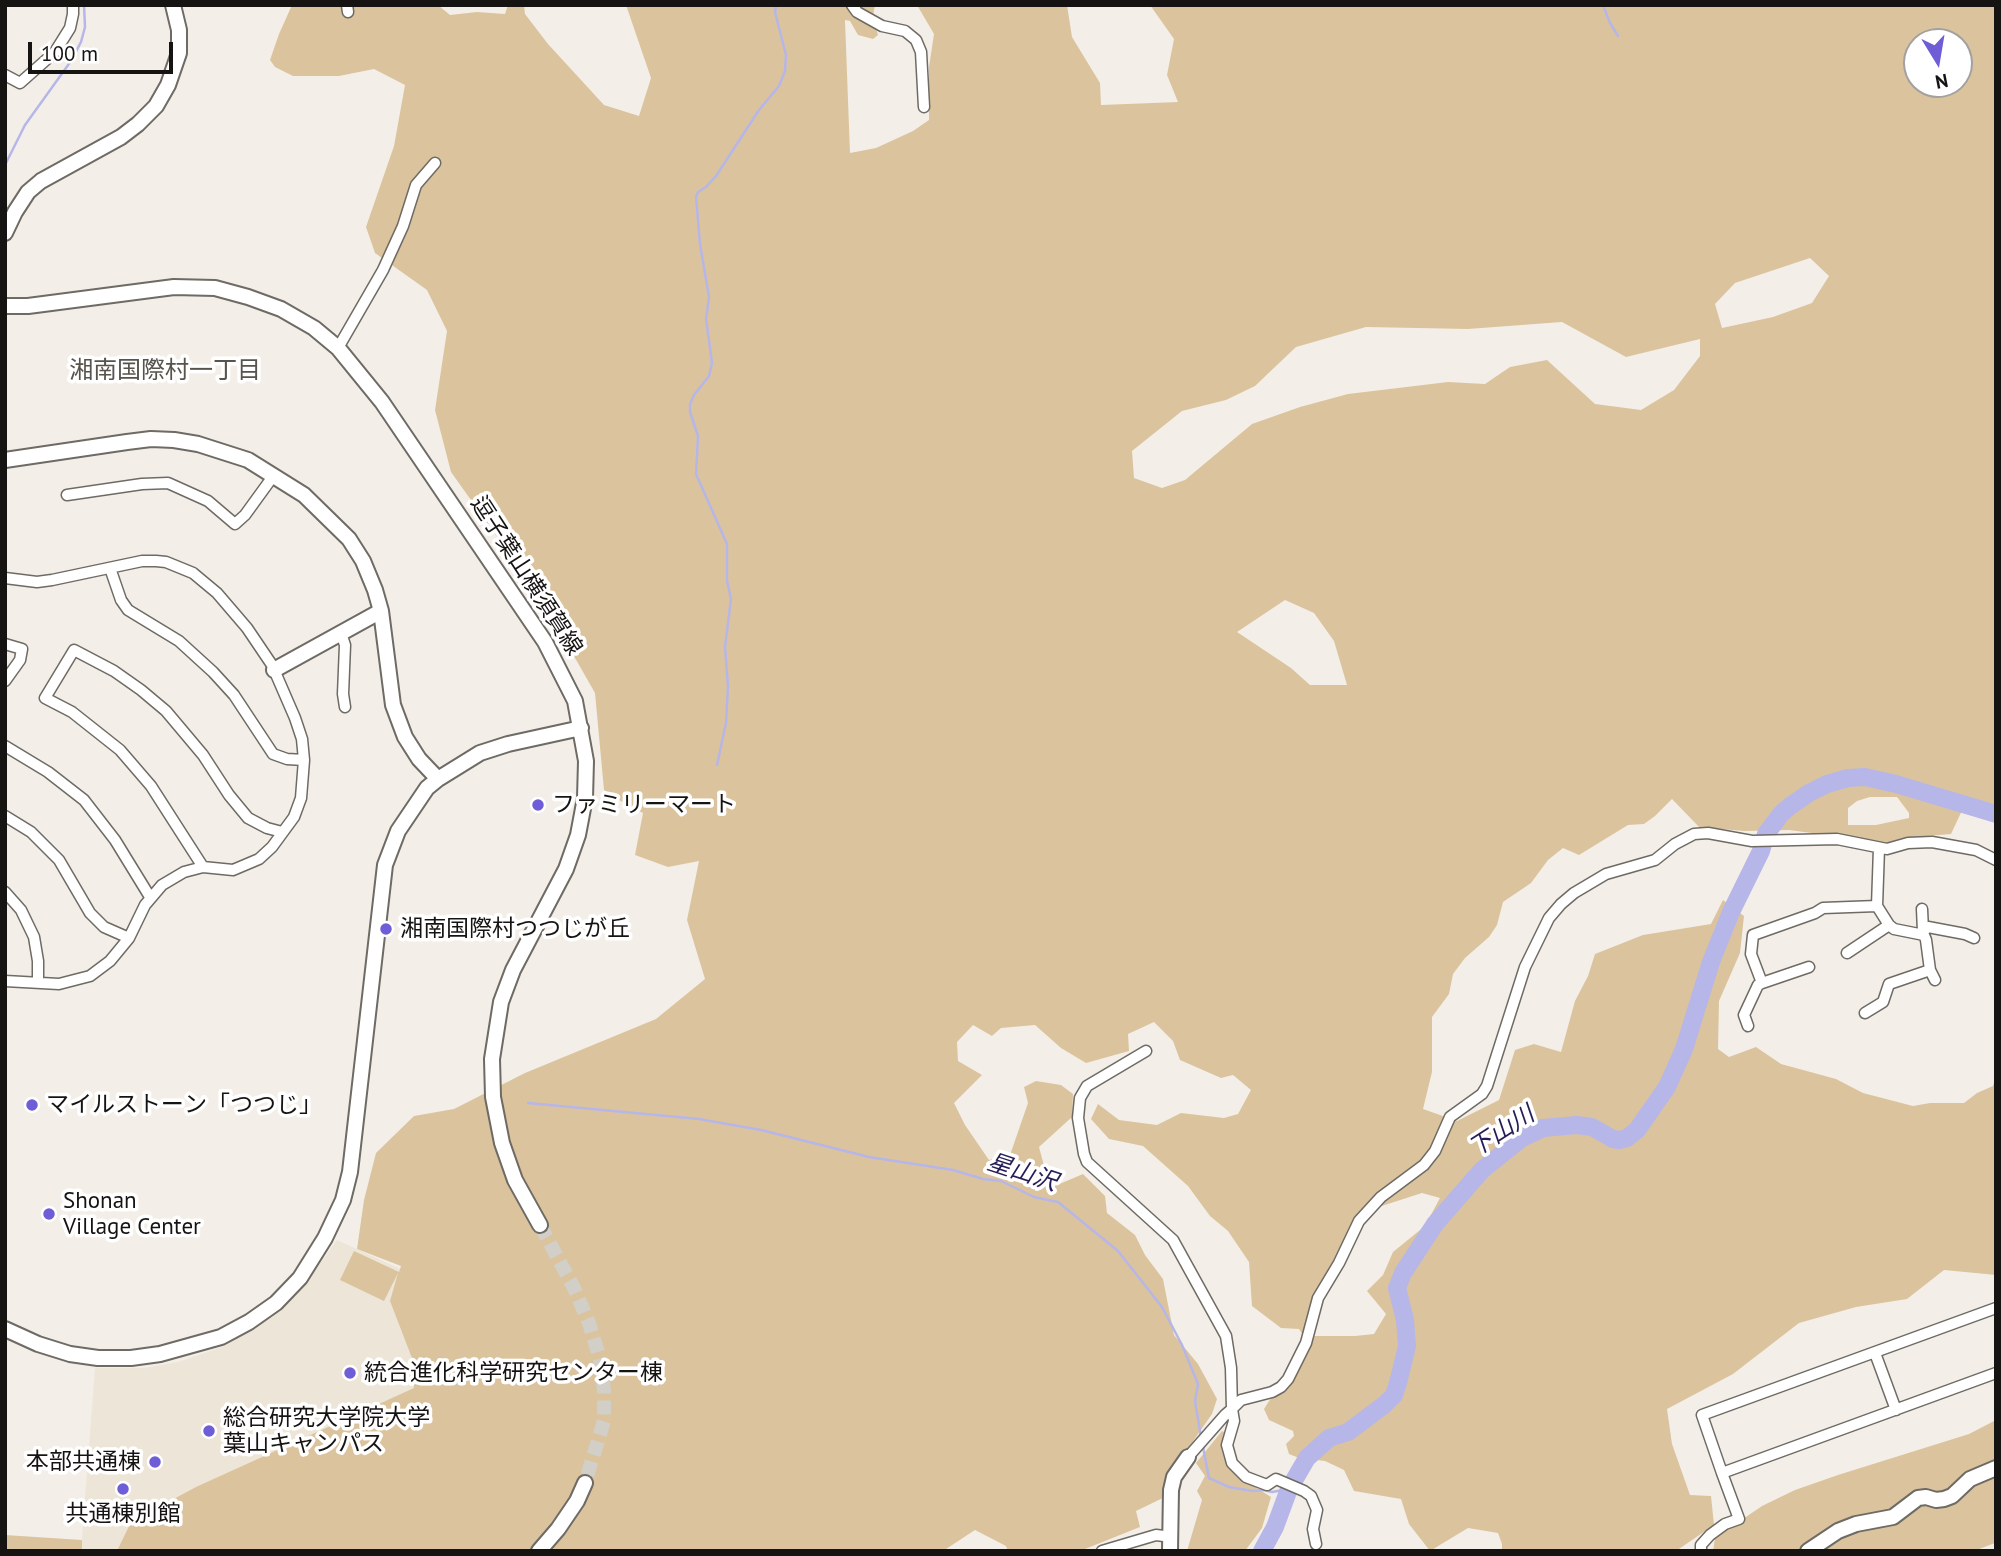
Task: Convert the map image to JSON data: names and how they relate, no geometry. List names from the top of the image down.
{
  "streets": {
    "street": ["逗子葉山横須賀線"]
  },
  "districts": ["湘南国際村一丁目"],
  "water": ["下山川", "星山沢"],
  "places": [
    "ファミリーマート",
    "湘南国際村つつじが丘",
    "マイルストーン「つつじ」",
    "Shonan Village Center",
    "統合進化科学研究センター棟",
    "総合研究大学院大学 葉山キャンパス",
    "本部共通棟",
    "共通棟別館"
  ],
  "scale_bar": "100 m",
  "north": "bottom"
}
